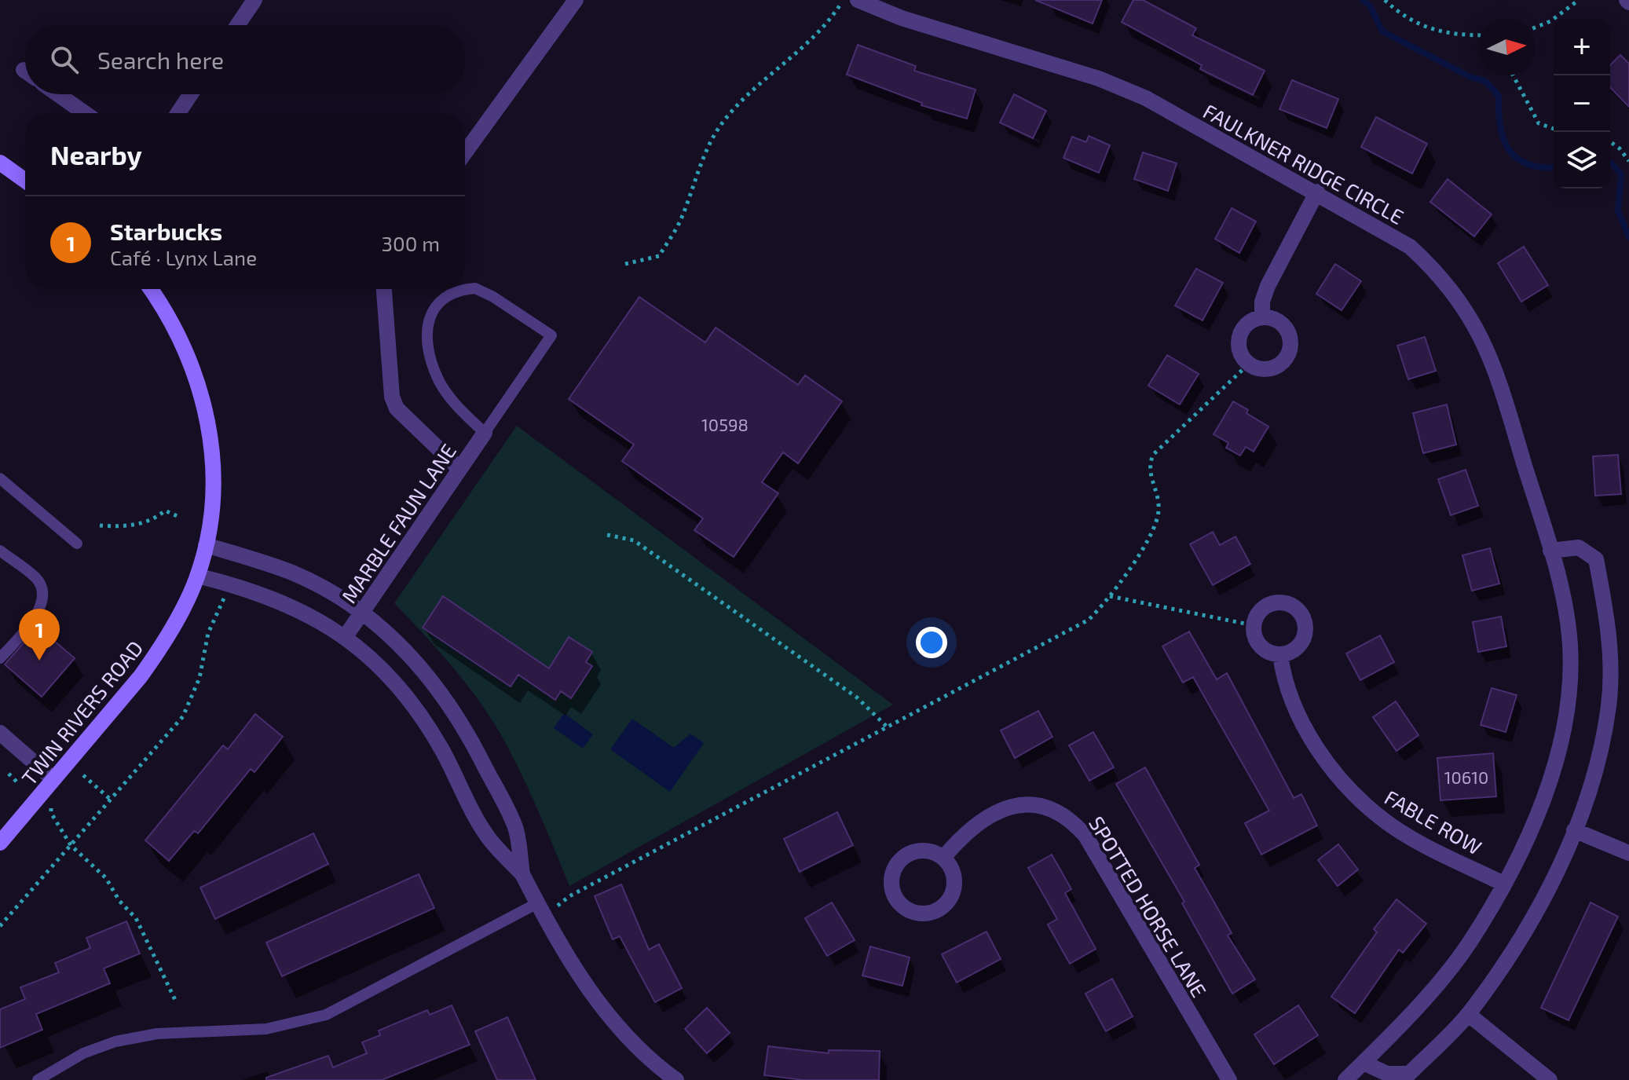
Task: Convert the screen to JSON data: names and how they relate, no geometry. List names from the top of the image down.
{
  "streets": {
    "street": [
      "FAULKNER RIDGE CIRCLE",
      "MARBLE FAUN LANE",
      "TWIN RIVERS ROAD",
      "FABLE ROW",
      "SPOTTED HORSE LANE"
    ]
  },
  "crossings": [
    ["FAULKNER RIDGE CIRCLE", "FABLE ROW"]
  ],
  "house_numbers": ["10598", "10610"],
  "north": "right",
  "page": {
    "map_buttons": ["+", "−"],
    "search": "Search here",
    "heading": "Nearby",
    "list": [
      {
        "mark": "1",
        "name": "Starbucks",
        "note": "Café · Lynx Lane",
        "value": "300 m"
      }
    ],
    "pins": "1"
  }
}
